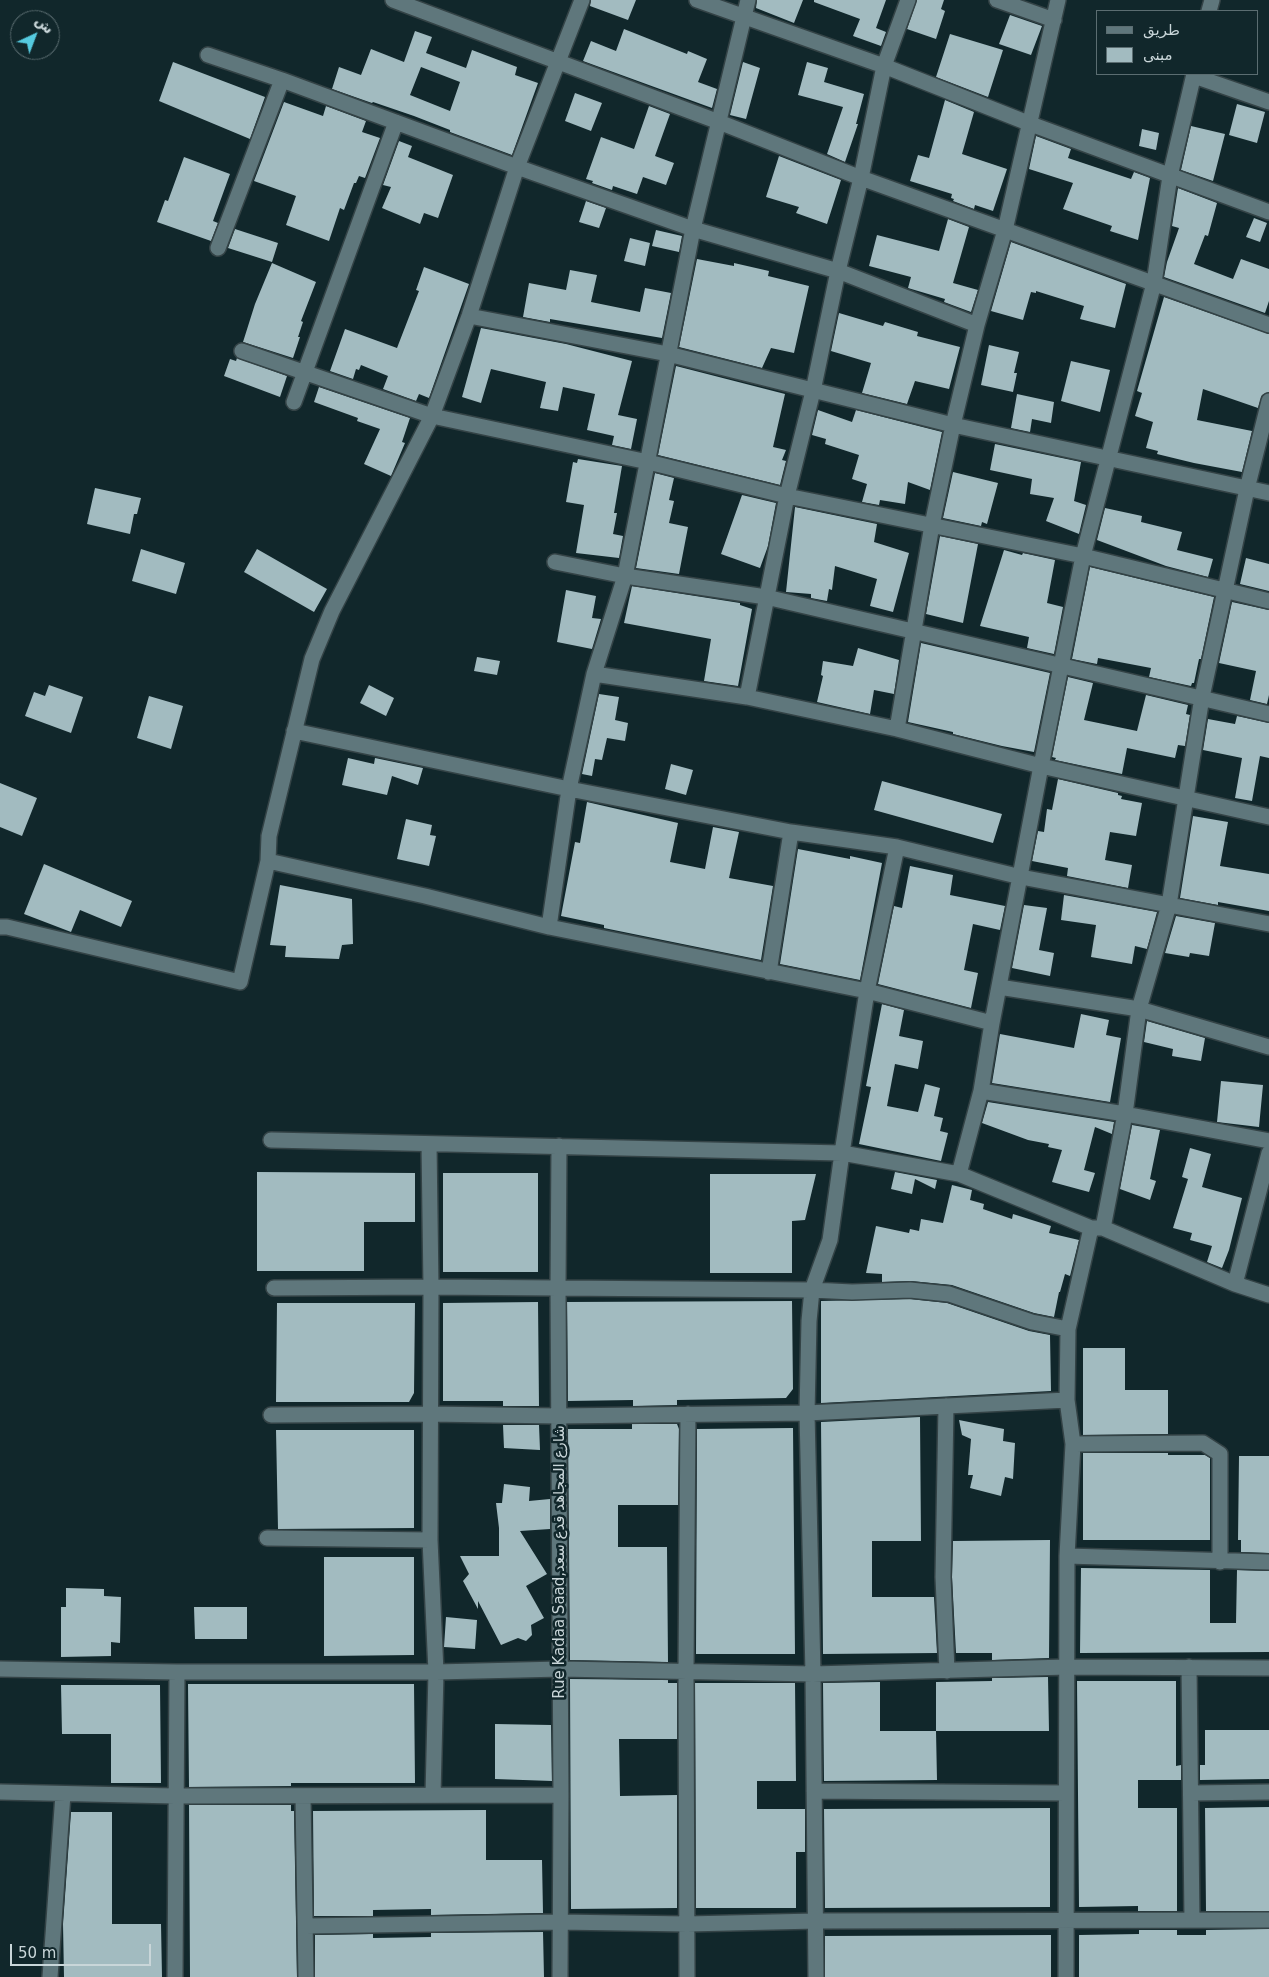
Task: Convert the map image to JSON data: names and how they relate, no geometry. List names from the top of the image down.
{
  "streets": {
    "street": ["Rue Kadaa Saad,شارع المجاهد قدع سعد"]
  },
  "legend": ["طريق", "مبنى"],
  "scale_bar": "50 m",
  "north": "top right"
}
